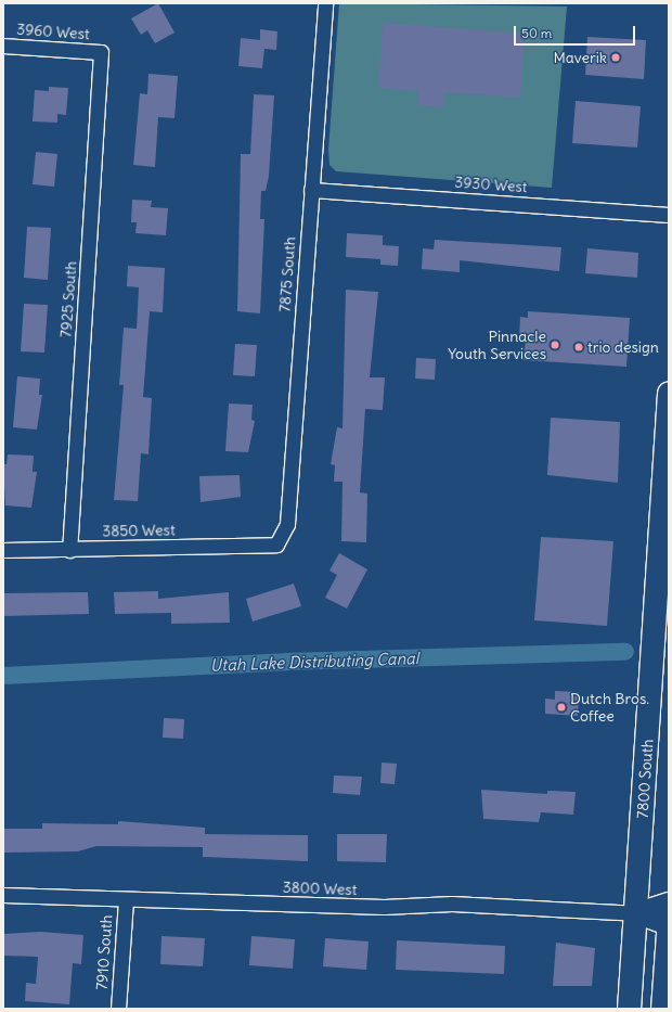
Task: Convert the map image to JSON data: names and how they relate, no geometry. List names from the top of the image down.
{
  "streets": {
    "main road": ["7800 South"],
    "street": [
      "3960 West",
      "3930 West",
      "7875 South",
      "7925 South",
      "3850 West",
      "3800 West",
      "7910 South"
    ]
  },
  "crossings": [
    ["3960 West", "7925 South"],
    ["3930 West", "7875 South"],
    ["7875 South", "3850 West"],
    ["7925 South", "3850 West"],
    ["7800 South", "3800 West"],
    ["3800 West", "7910 South"]
  ],
  "water": ["Utah Lake Distributing Canal"],
  "places": [
    "Maverik",
    "Pinnacle Youth Services",
    "trio design",
    "Dutch Bros. Coffee"
  ],
  "scale_bar": "50 m"
}
